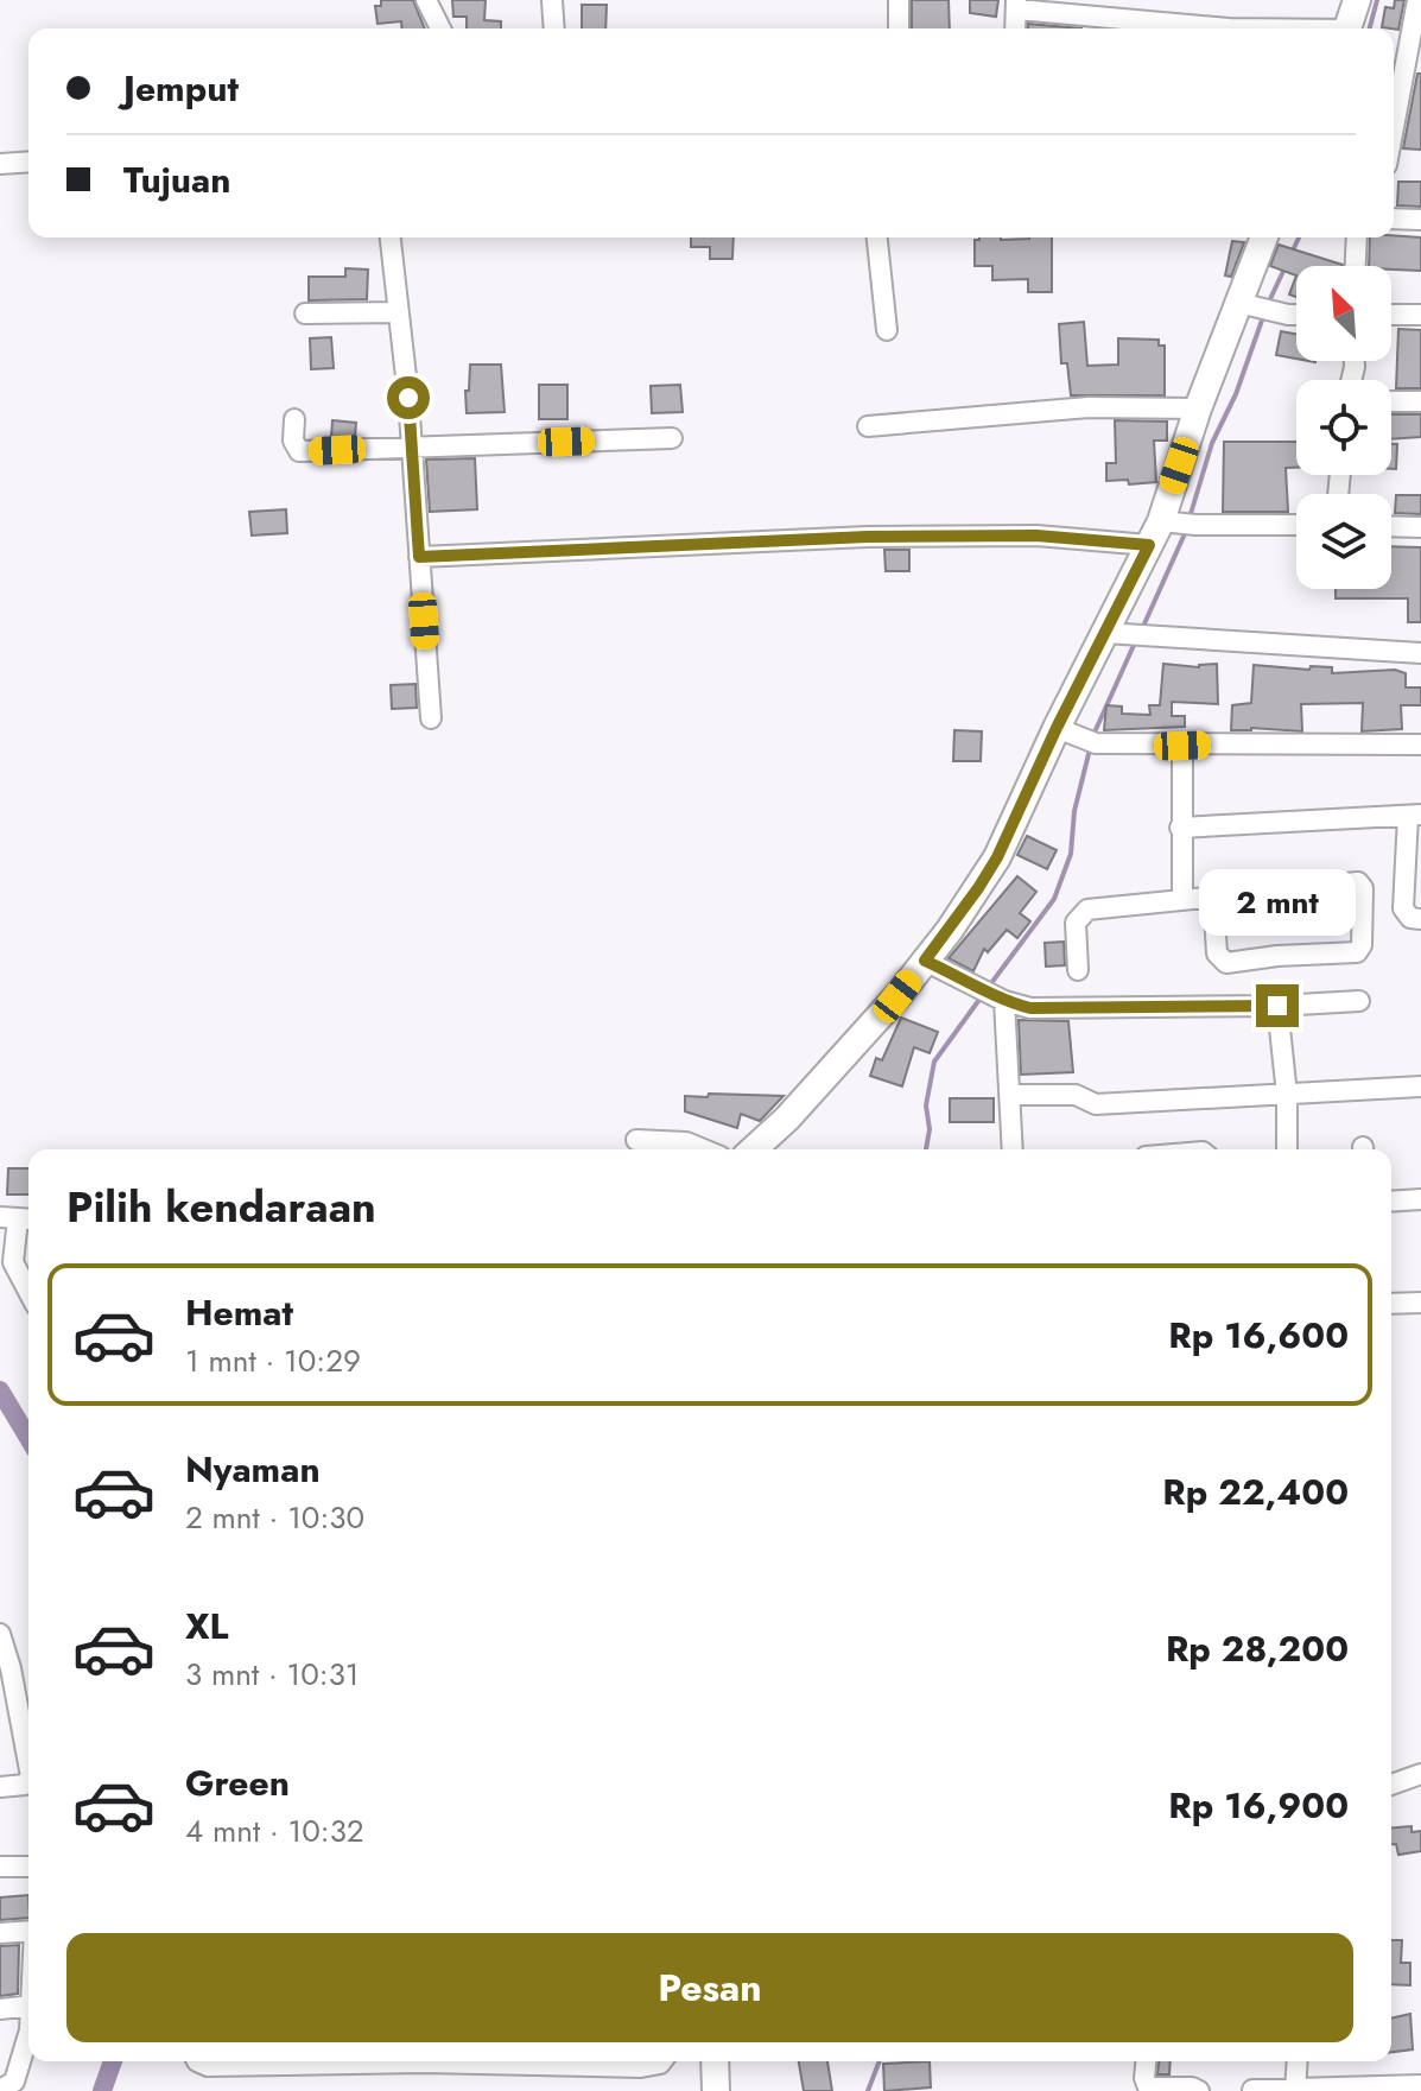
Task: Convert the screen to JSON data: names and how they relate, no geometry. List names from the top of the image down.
{
  "north": "top left",
  "page": {
    "banner": ["Jemput", "Tujuan"],
    "bubble": "2 mnt",
    "heading": "Pilih kendaraan",
    "list": [
      {
        "name": "Hemat",
        "note": "1 mnt · 10:29",
        "value": "Rp 16,600"
      },
      {
        "name": "Nyaman",
        "note": "2 mnt · 10:30",
        "value": "Rp 22,400"
      },
      {
        "name": "XL",
        "note": "3 mnt · 10:31",
        "value": "Rp 28,200"
      },
      {
        "name": "Green",
        "note": "4 mnt · 10:32",
        "value": "Rp 16,900"
      }
    ],
    "buttons": "Pesan"
  }
}
